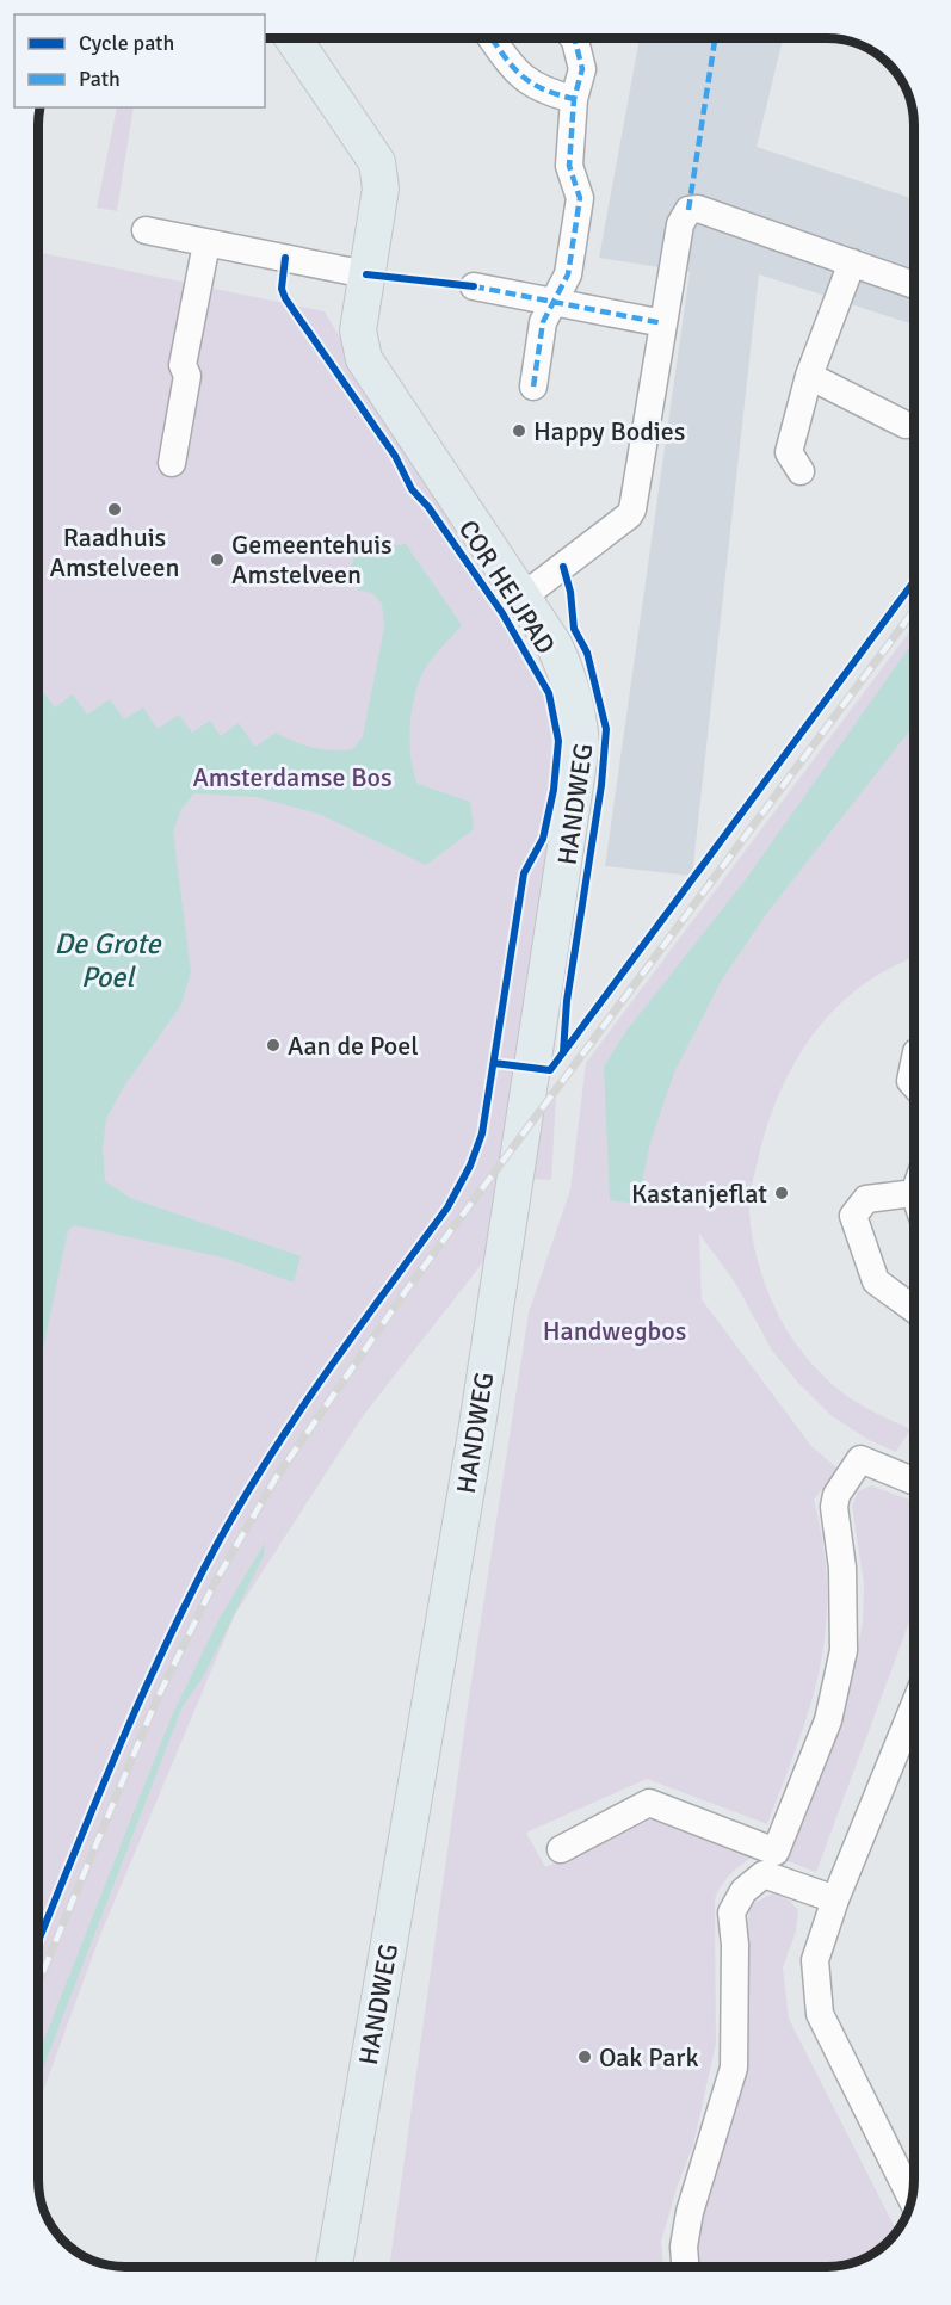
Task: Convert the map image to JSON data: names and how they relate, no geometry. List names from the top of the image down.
{
  "streets": {
    "main road": ["HANDWEG"],
    "cycle path": ["COR HEIJPAD"]
  },
  "water": ["De Grote Poel"],
  "parks": ["Amsterdamse Bos", "Handwegbos"],
  "places": [
    "Happy Bodies",
    "Raadhuis Amstelveen",
    "Gemeentehuis Amstelveen",
    "Aan de Poel",
    "Kastanjeflat",
    "Oak Park"
  ],
  "legend": ["Cycle path", "Path"]
}
